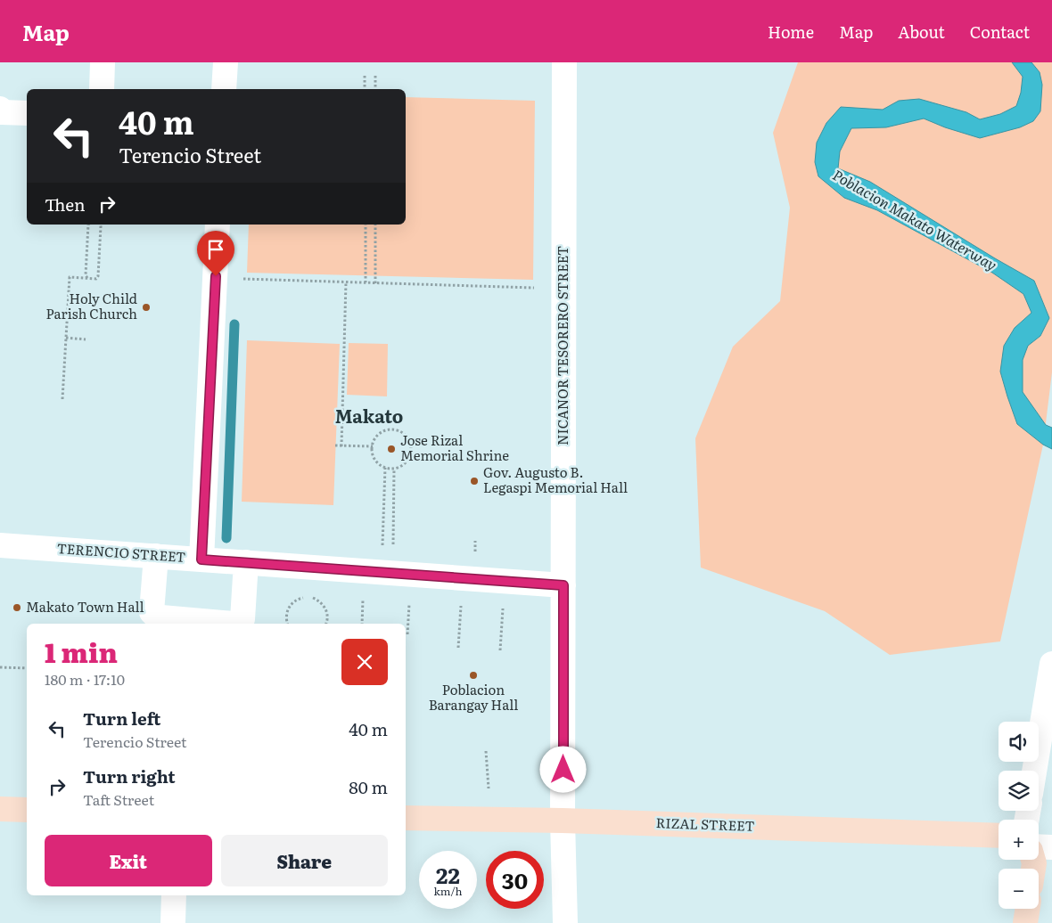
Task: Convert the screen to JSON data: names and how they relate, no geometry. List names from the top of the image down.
{
  "streets": {
    "main road": ["RIZAL STREET"],
    "street": ["NICANOR TESORERO STREET", "TERENCIO STREET"]
  },
  "crossings": [
    ["NICANOR TESORERO STREET", "TERENCIO STREET"],
    ["NICANOR TESORERO STREET", "RIZAL STREET"]
  ],
  "districts": ["Makato"],
  "water": ["Poblacion Makato Waterway"],
  "places": [
    "Holy Child Parish Church",
    "Jose Rizal Memorial Shrine",
    "Gov. Augusto B. Legaspi Memorial Hall",
    "Makato Town Hall",
    "Poblacion Barangay Hall"
  ],
  "page": {
    "header": "Map",
    "nav": [
      "Home",
      "Map",
      "About",
      "Contact"
    ],
    "turn": ["40 m", "Terencio Street"],
    "then": "Then",
    "heading": ["1 min", "180 m · 17:10"],
    "list": [
      {
        "name": "Turn left",
        "note": "Terencio Street",
        "value": "40 m"
      },
      {
        "name": "Turn right",
        "note": "Taft Street",
        "value": "80 m"
      }
    ],
    "map_buttons": ["+", "−"],
    "buttons": ["Exit", "Share"],
    "speed": "22 km/h",
    "limit": "30"
  }
}
